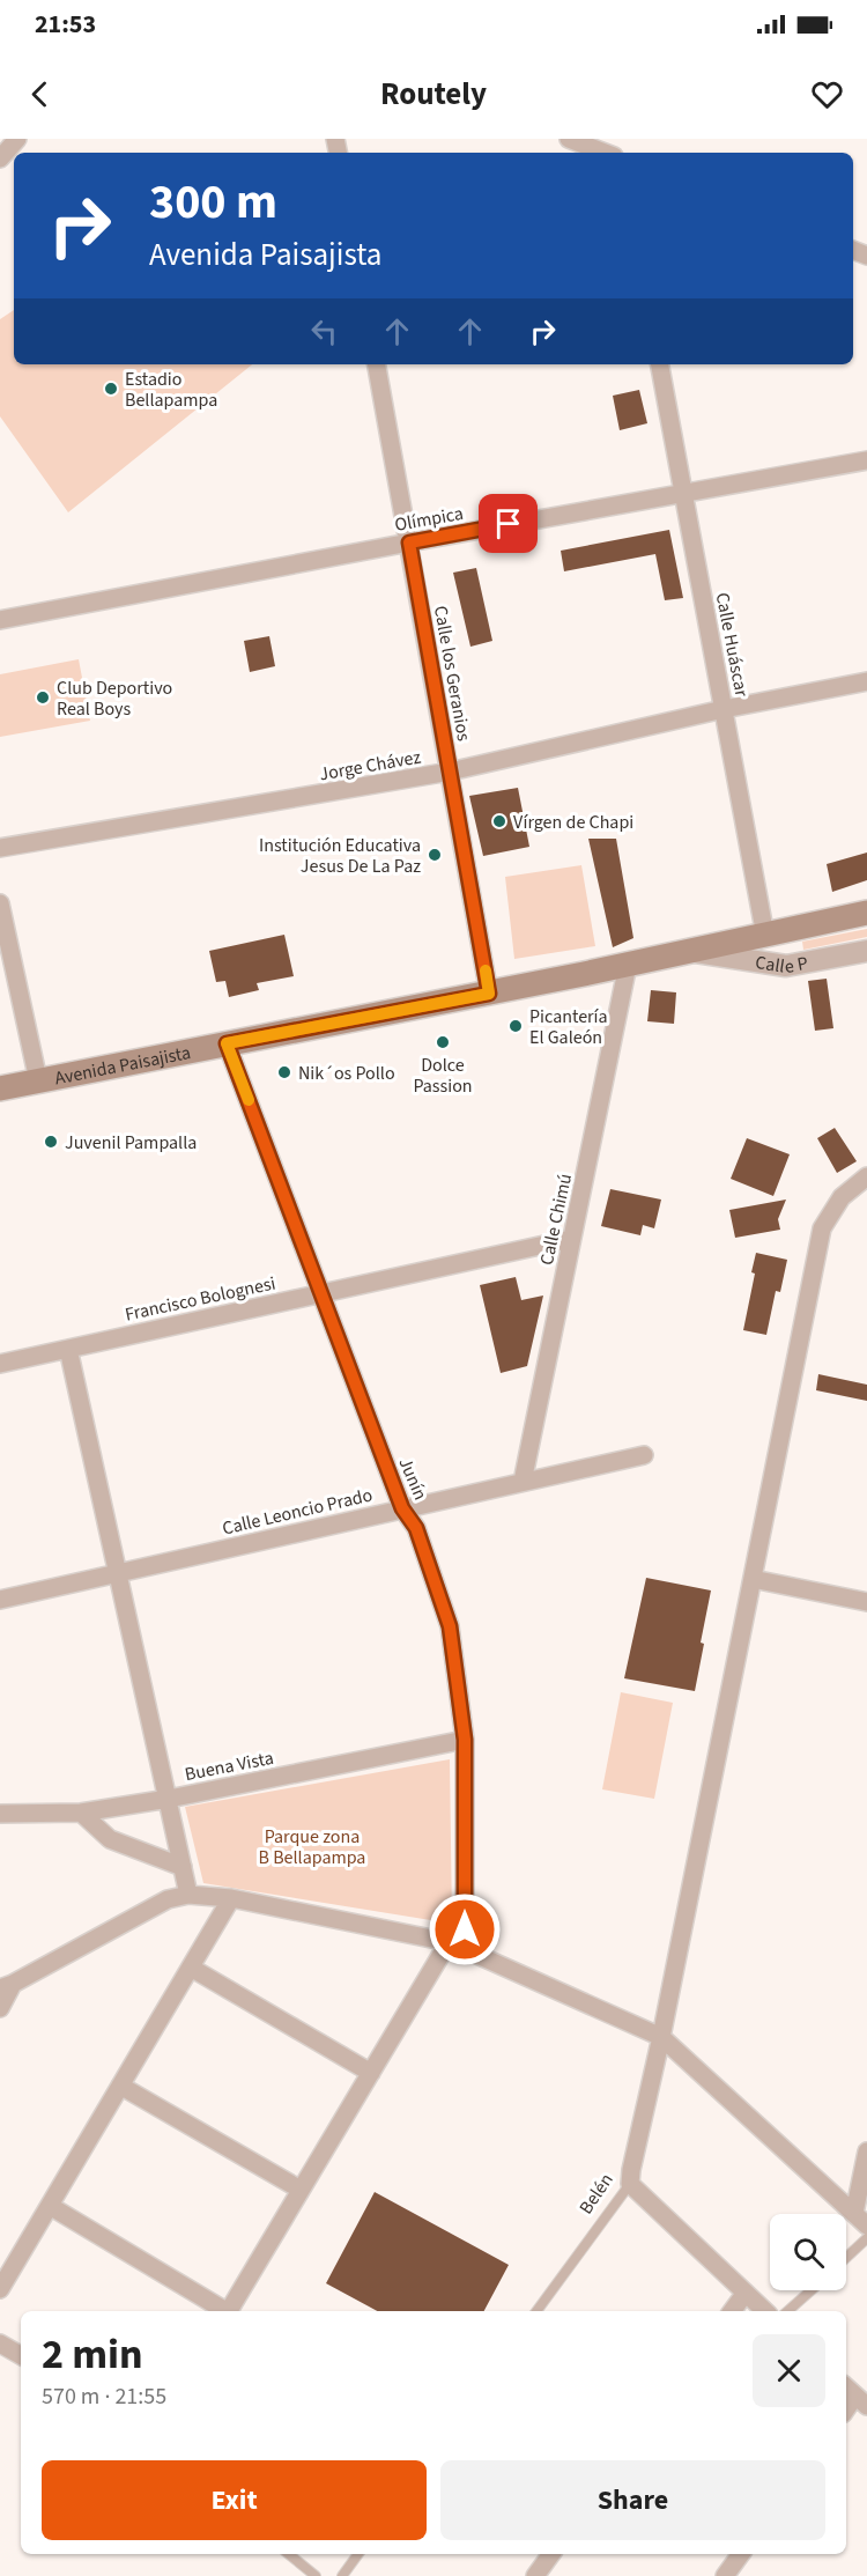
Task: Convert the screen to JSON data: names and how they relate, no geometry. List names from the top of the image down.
{
  "streets": {
    "main road": ["Avenida Paisajista"],
    "street": [
      "Olímpica",
      "Calle Huáscar",
      "Calle los Geranios",
      "Jorge Chávez",
      "Calle P",
      "Calle Chimú",
      "Francisco Bolognesi",
      "Junín",
      "Calle Leoncio Prado",
      "Buena Vista",
      "Belén"
    ]
  },
  "crossings": [
    ["Olímpica", "Calle Huáscar"],
    ["Olímpica", "Calle los Geranios"],
    ["Calle Huáscar", "Jorge Chávez"],
    ["Calle Huáscar", "Avenida Paisajista"],
    ["Calle los Geranios", "Jorge Chávez"],
    ["Calle los Geranios", "Avenida Paisajista"],
    ["Calle P", "Avenida Paisajista"],
    ["Avenida Paisajista", "Calle Chimú"],
    ["Avenida Paisajista", "Junín"],
    ["Calle Chimú", "Francisco Bolognesi"],
    ["Calle Chimú", "Calle Leoncio Prado"],
    ["Francisco Bolognesi", "Junín"],
    ["Junín", "Calle Leoncio Prado"],
    ["Junín", "Buena Vista"]
  ],
  "parks": ["Parque zona B Bellapampa"],
  "places": [
    "Estadio Bellapampa",
    "Club Deportivo Real Boys",
    "Vírgen de Chapi",
    "Institución Educativa Jesus De La Paz",
    "Picantería El Galeón",
    "Dolce Passion",
    "Nik´os Pollo",
    "Juvenil Pampalla"
  ],
  "page": {
    "status": "21:53",
    "header": "Routely",
    "turn": ["300 m", "Avenida Paisajista"],
    "heading": ["2 min", "570 m · 21:55"],
    "buttons": ["Exit", "Share"]
  }
}
